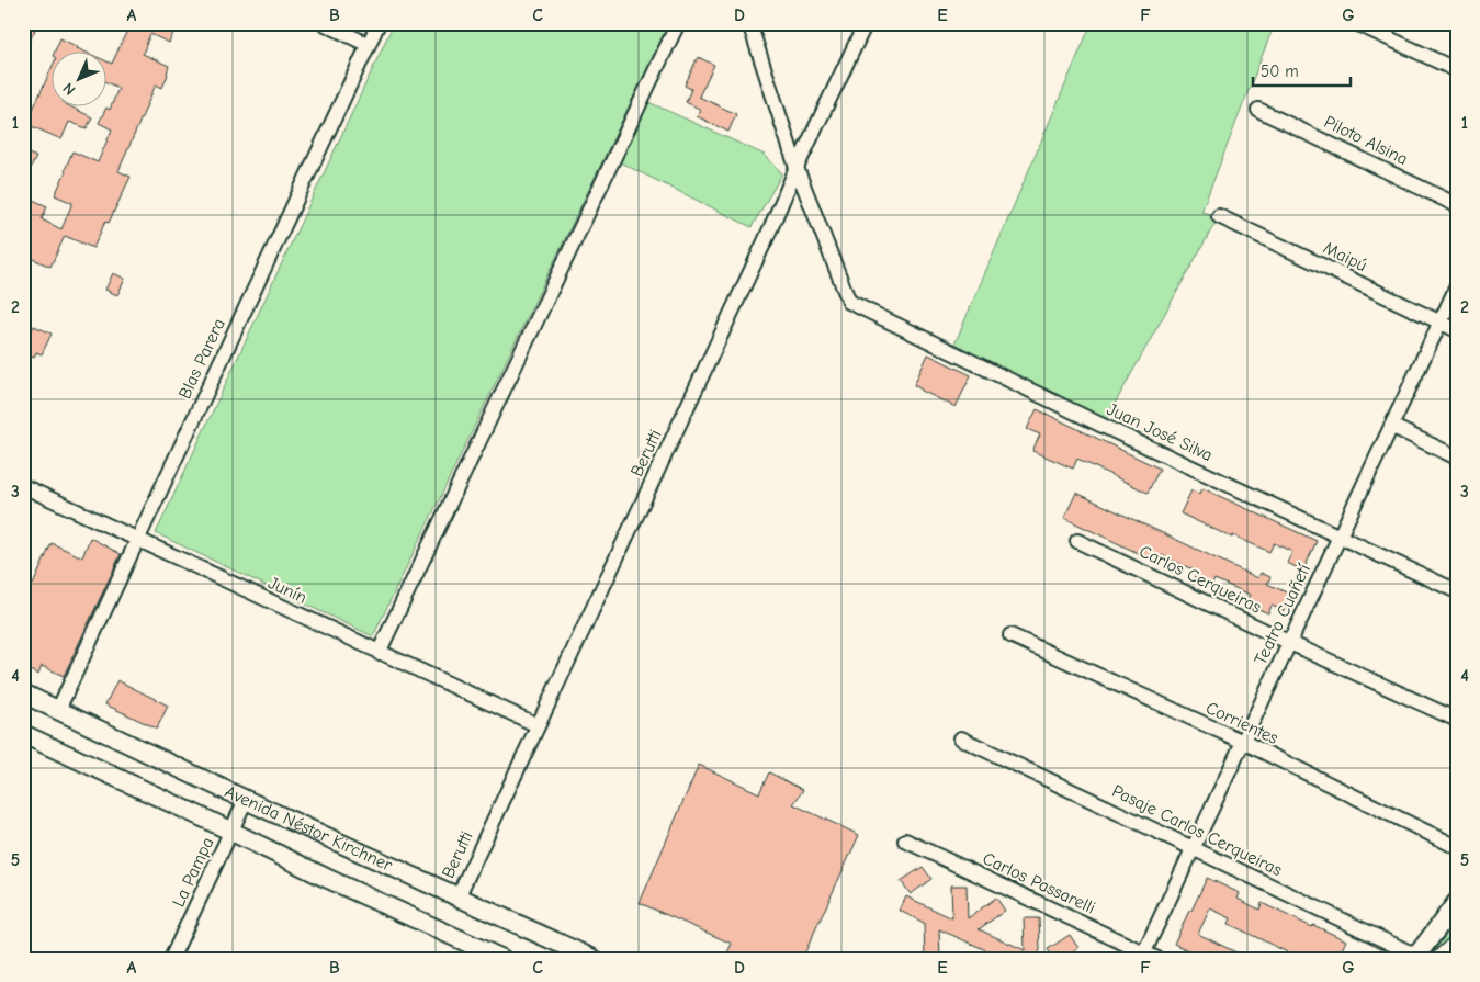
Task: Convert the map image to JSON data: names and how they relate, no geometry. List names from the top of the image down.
{
  "streets": {
    "main road": ["Avenida Néstor Kirchner"],
    "street": [
      "Piloto Alsina",
      "Maipú",
      "Blas Parera",
      "Juan José Silva",
      "Berutti",
      "Carlos Cerqueiras",
      "Junín",
      "Teatro Cuañetí",
      "Corrientes",
      "Pasaje Carlos Cerqueiras",
      "La Pampa",
      "Carlos Passarelli"
    ]
  },
  "crossings": [
    ["Maipú", "Teatro Cuañetí"],
    ["Blas Parera", "Junín"],
    ["Blas Parera", "Avenida Néstor Kirchner"],
    ["Juan José Silva", "Berutti"],
    ["Juan José Silva", "Teatro Cuañetí"],
    ["Berutti", "Junín"],
    ["Berutti", "Avenida Néstor Kirchner"],
    ["Carlos Cerqueiras", "Teatro Cuañetí"],
    ["Teatro Cuañetí", "Corrientes"],
    ["Teatro Cuañetí", "Pasaje Carlos Cerqueiras"],
    ["Teatro Cuañetí", "Carlos Passarelli"],
    ["Avenida Néstor Kirchner", "La Pampa"]
  ],
  "scale_bar": "50 m",
  "north": "bottom left",
  "grid": {
    "columns": [
      "A",
      "B",
      "C",
      "D",
      "E",
      "F",
      "G"
    ],
    "rows": [
      "1",
      "2",
      "3",
      "4",
      "5"
    ]
  }
}
